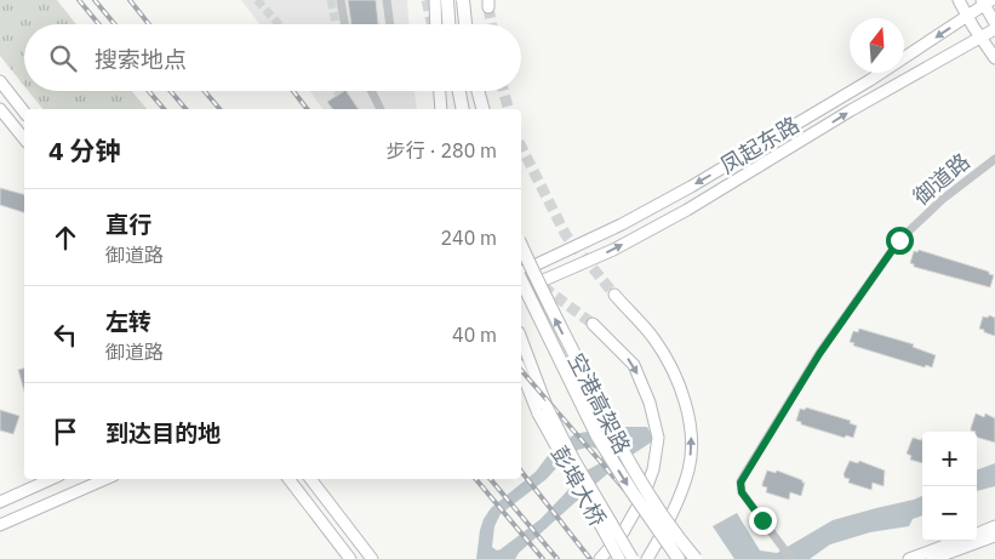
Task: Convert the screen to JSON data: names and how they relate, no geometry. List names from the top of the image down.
{
  "streets": {
    "highway": ["空港高架路"],
    "main road": ["凤起东路", "彭埠大桥"],
    "street": ["御道路"]
  },
  "north": "top",
  "page": {
    "search": "搜索地点",
    "heading": ["4 分钟", "步行 · 280 m"],
    "list": [
      ["直行", "御道路", "240 m"],
      ["左转", "御道路", "40 m"],
      "到达目的地"
    ],
    "map_buttons": ["+", "−"]
  }
}
